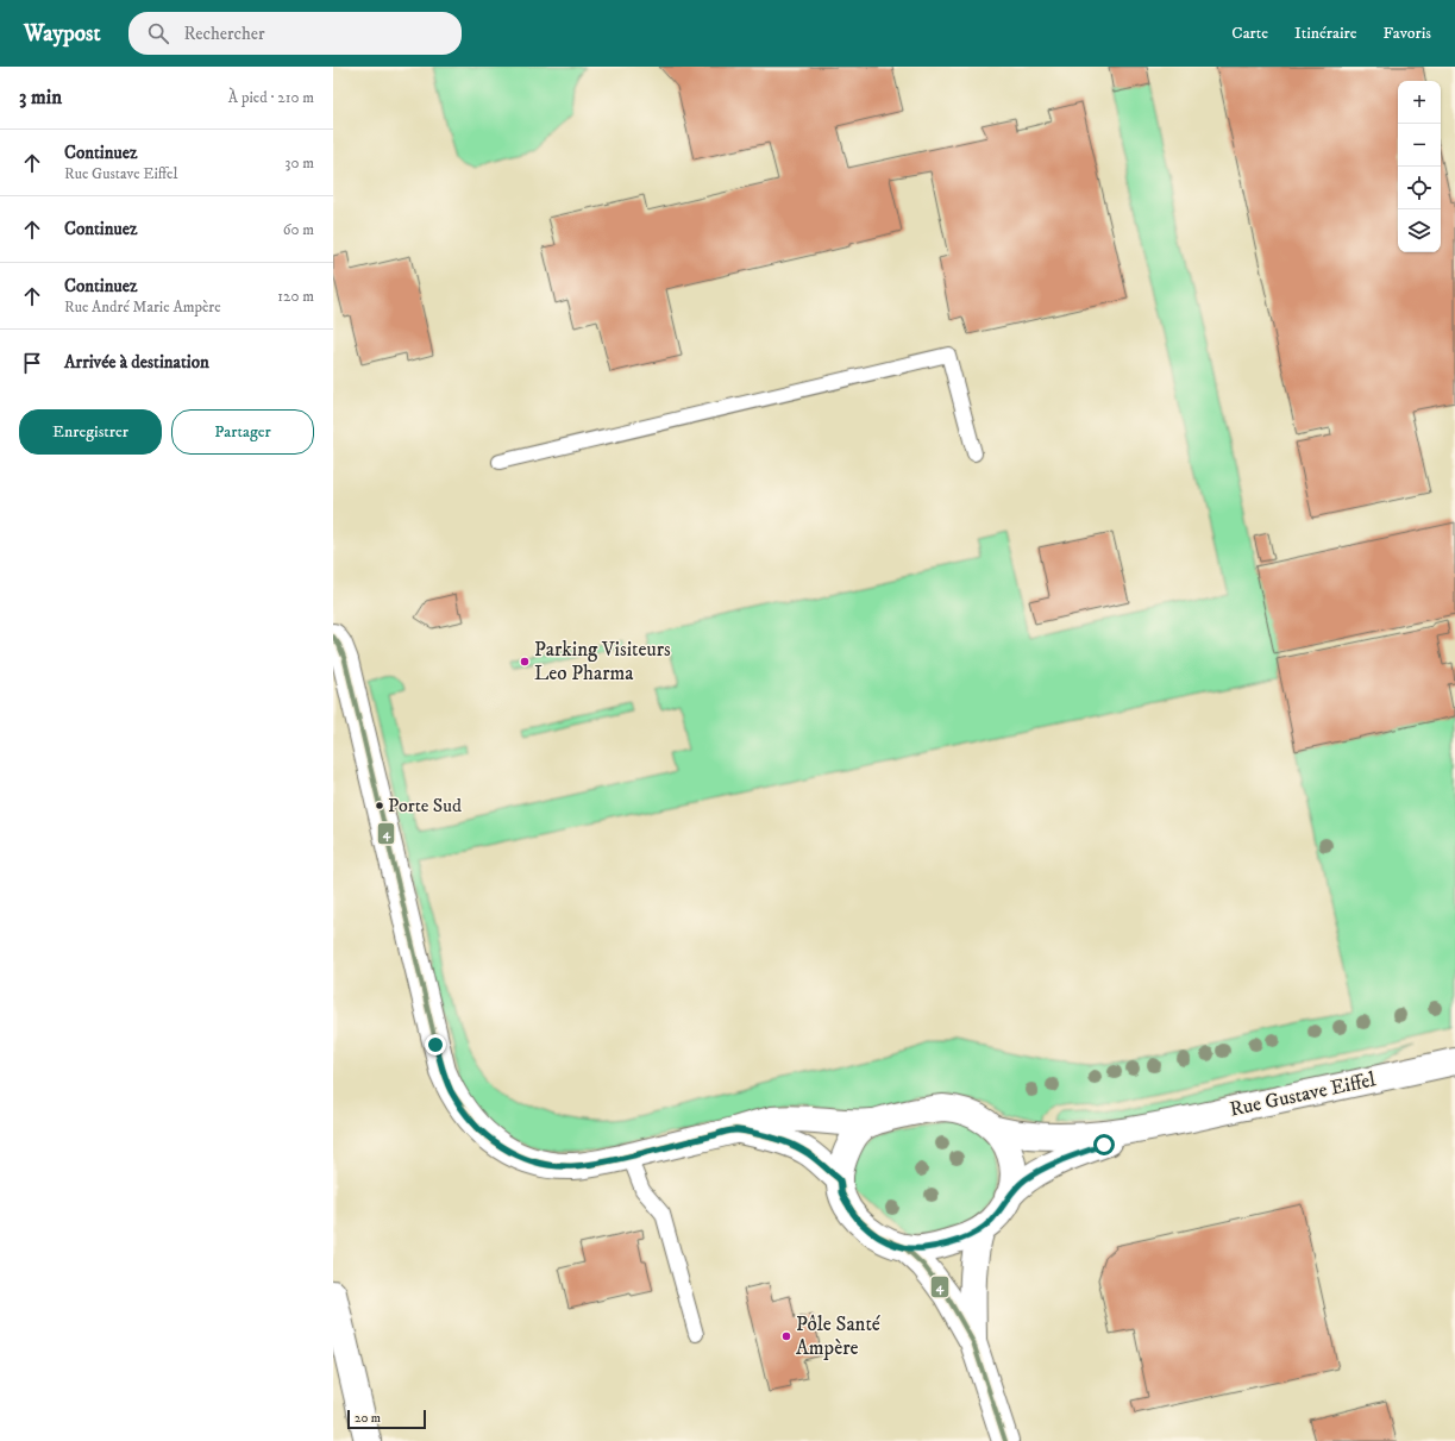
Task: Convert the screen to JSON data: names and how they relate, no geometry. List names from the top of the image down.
{
  "streets": {
    "street": ["Rue Gustave Eiffel"]
  },
  "places": ["Parking Visiteurs Leo Pharma", "Porte Sud", "Pôle Santé Ampère"],
  "lines": ["transit line 4"],
  "scale_bar": "20 m",
  "page": {
    "header": "Waypost",
    "search": "Rechercher",
    "nav": ["Carte", "Itinéraire", "Favoris"],
    "heading": ["3 min", "À pied · 210 m"],
    "map_buttons": ["+", "−"],
    "list": [
      ["Continuez", "Rue Gustave Eiffel", "30 m"],
      ["Continuez", "60 m"],
      ["Continuez", "Rue André Marie Ampère", "120 m"],
      "Arrivée à destination"
    ],
    "buttons": ["Enregistrer", "Partager"],
    "scale": "20 m"
  }
}
